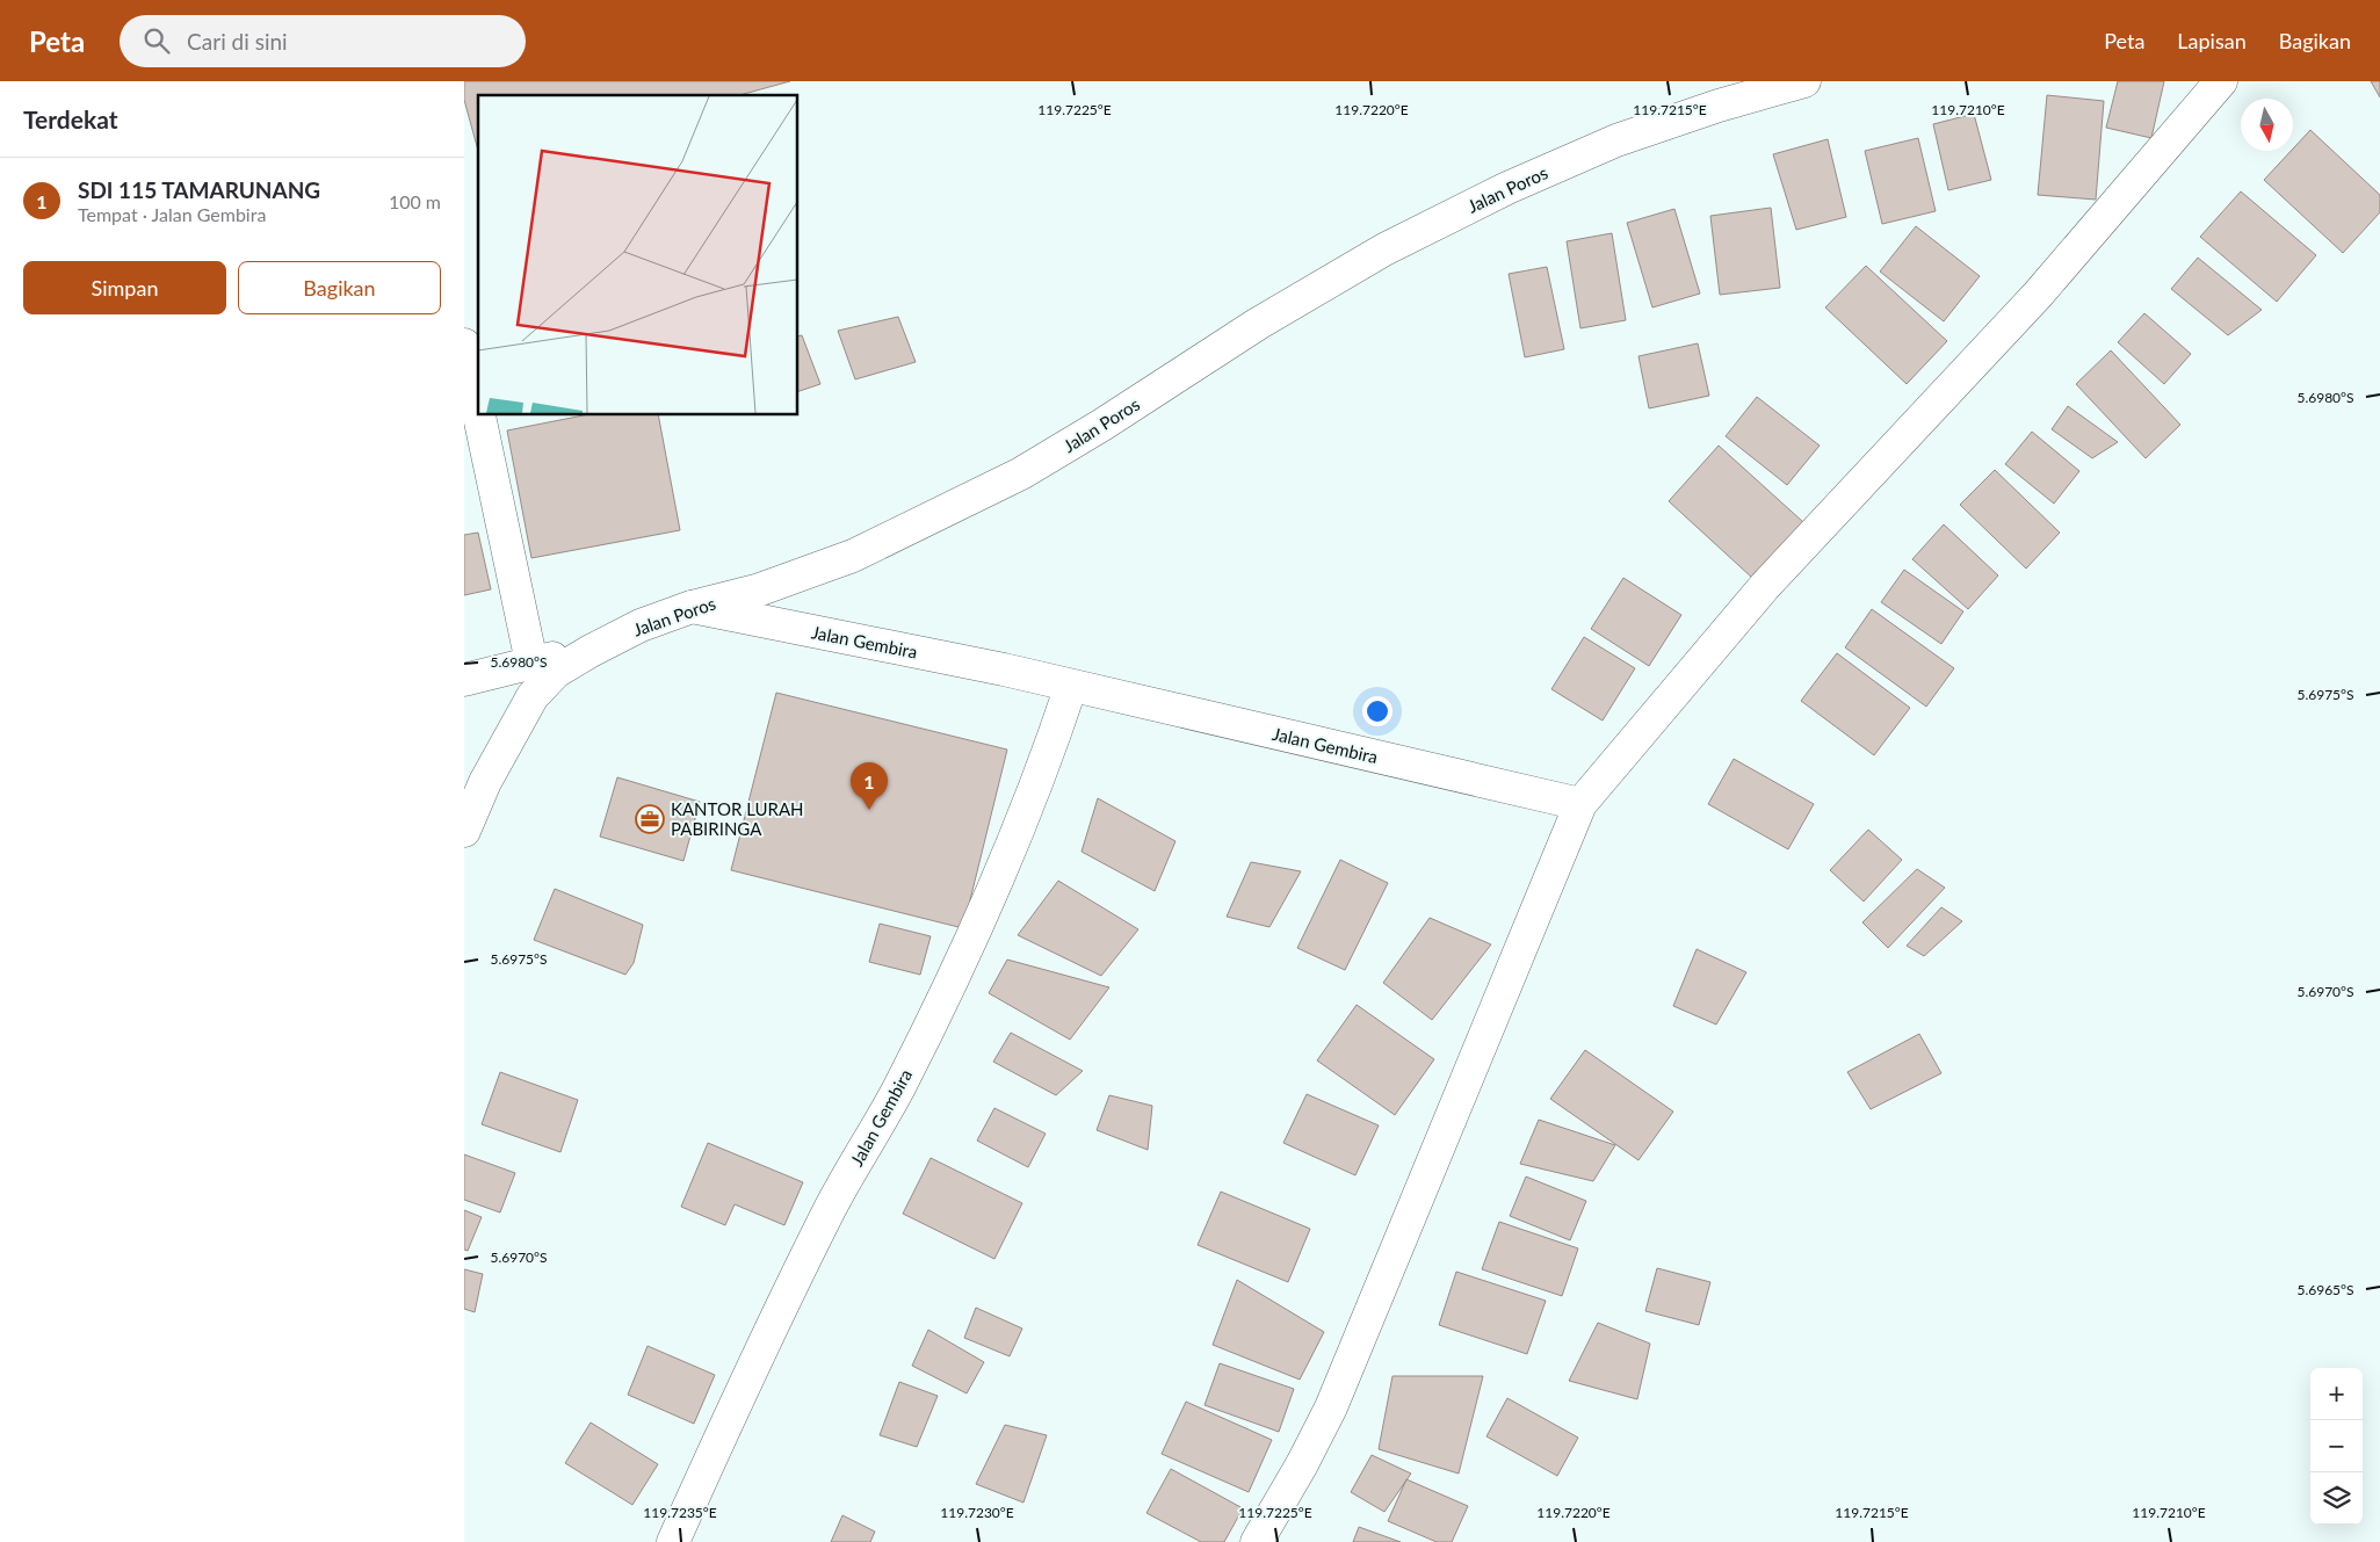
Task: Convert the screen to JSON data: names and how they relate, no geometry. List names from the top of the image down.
{
  "streets": {
    "street": ["Jalan Poros", "Jalan Gembira"]
  },
  "crossings": [
    ["Jalan Poros", "Jalan Gembira"]
  ],
  "places": {
    "office": ["KANTOR LURAH PABIRINGA"]
  },
  "north": "bottom",
  "page": {
    "header": "Peta",
    "search": "Cari di sini",
    "nav": ["Peta", "Lapisan", "Bagikan"],
    "heading": "Terdekat",
    "list": [
      {
        "mark": "1",
        "name": "SDI 115 TAMARUNANG",
        "note": "Tempat · Jalan Gembira",
        "value": "100 m"
      }
    ],
    "buttons": ["Simpan", "Bagikan"],
    "pins": "1",
    "map_buttons": ["+", "−"]
  },
  "coordinates": [
    "119.7225°E",
    "119.7220°E",
    "119.7215°E",
    "119.7210°E",
    "5.6980°S",
    "5.6975°S",
    "5.6970°S",
    "5.6965°S",
    "119.7235°E",
    "119.7230°E"
  ]
}
